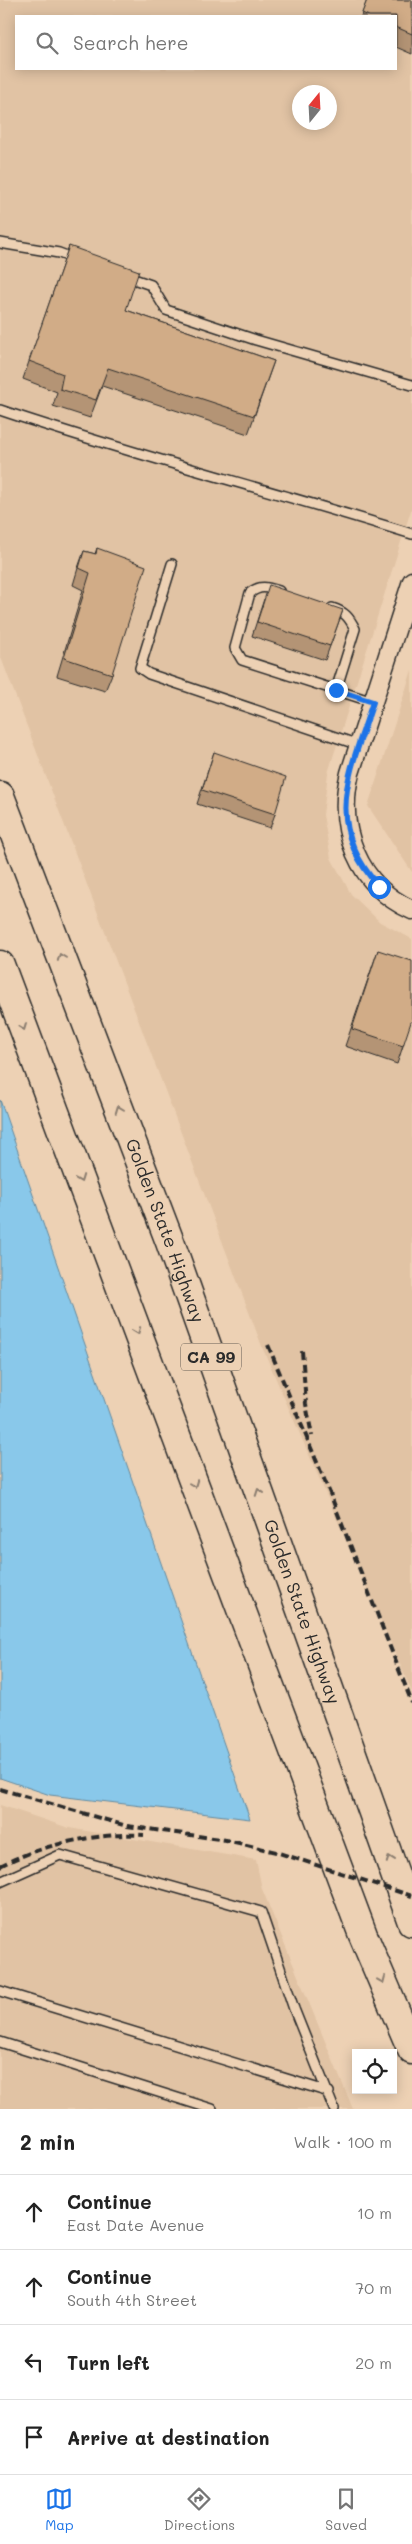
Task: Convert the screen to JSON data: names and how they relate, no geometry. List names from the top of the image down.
{
  "streets": {
    "highway": ["Golden State Highway", "CA 99"]
  },
  "north": "top",
  "page": {
    "search": "Search here",
    "heading": ["2 min", "Walk · 100 m"],
    "list": [
      ["Continue", "East Date Avenue", "10 m"],
      ["Continue", "South 4th Street", "70 m"],
      ["Turn left", "20 m"],
      "Arrive at destination"
    ],
    "nav": ["Map", "Directions", "Saved"]
  }
}
